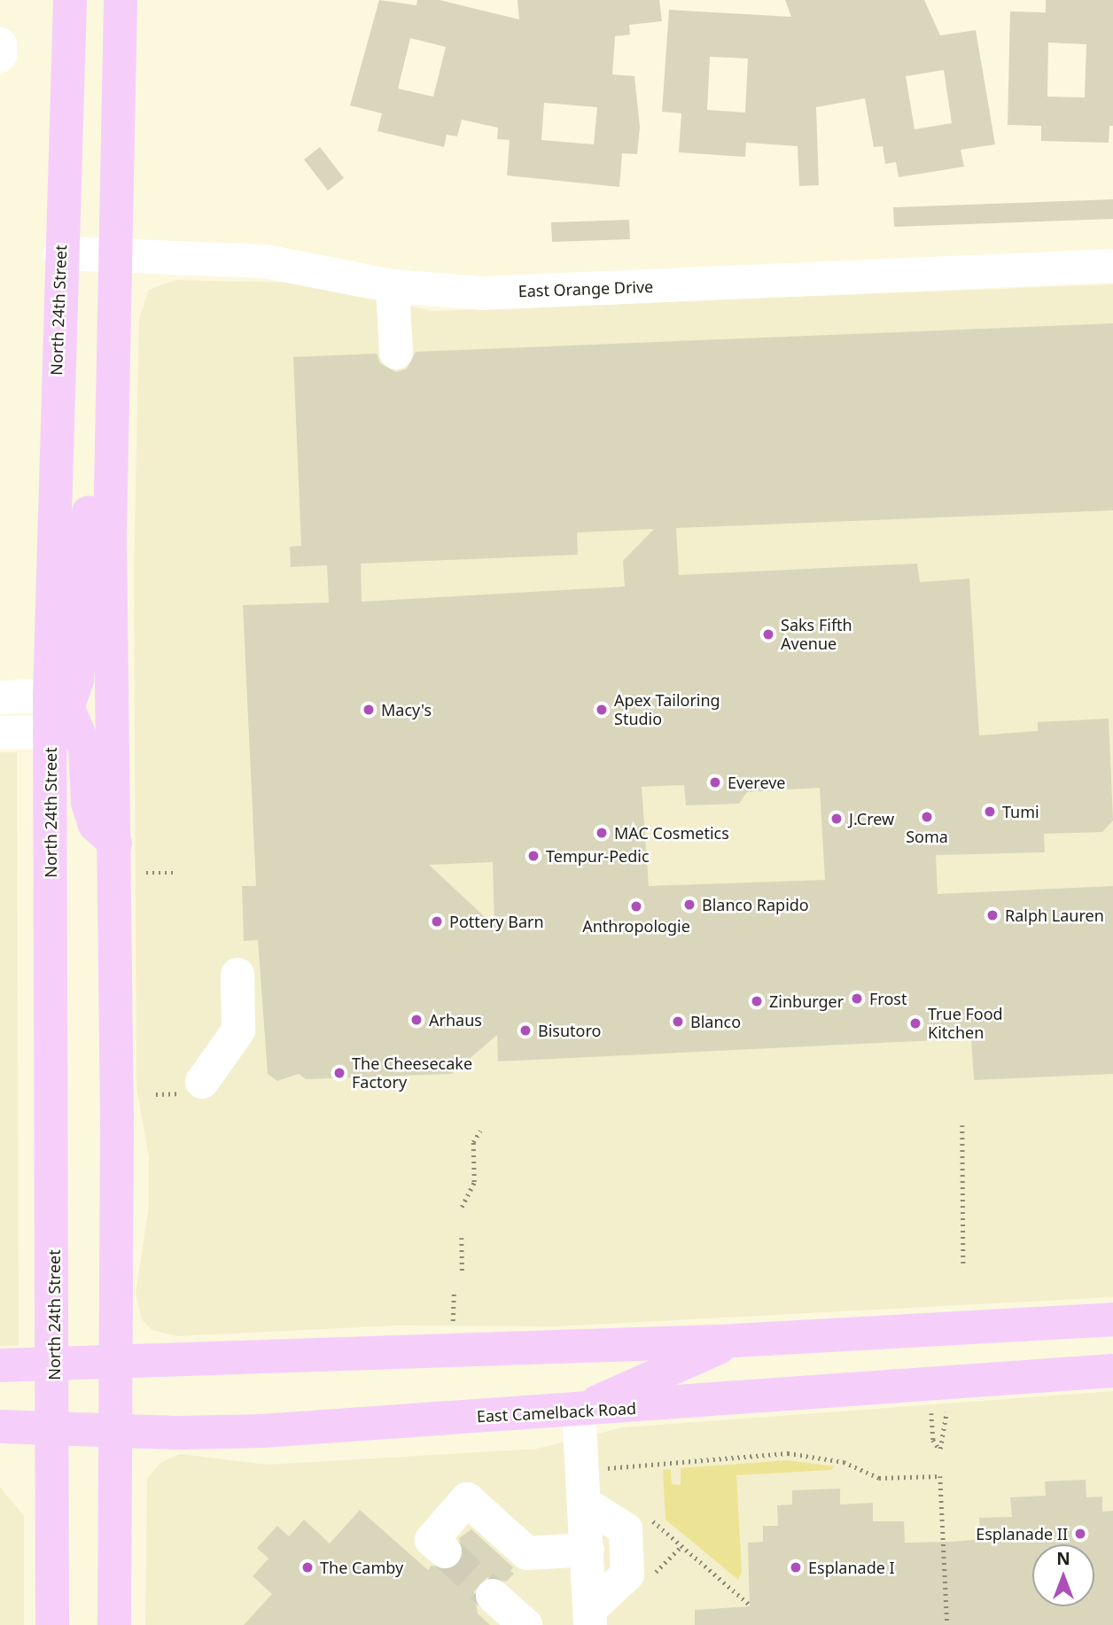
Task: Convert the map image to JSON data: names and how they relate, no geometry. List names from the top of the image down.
{
  "streets": {
    "main road": ["North 24th Street", "East Camelback Road"],
    "street": ["East Orange Drive"]
  },
  "crossings": [
    ["East Orange Drive", "North 24th Street"],
    ["North 24th Street", "East Camelback Road"]
  ],
  "places": [
    "Saks Fifth Avenue",
    "Macy's",
    "Apex Tailoring Studio",
    "Evereve",
    "Tumi",
    "Soma",
    "J.Crew",
    "MAC Cosmetics",
    "Tempur-Pedic",
    "Blanco Rapido",
    "Anthropologie",
    "Ralph Lauren",
    "Pottery Barn",
    "Frost",
    "Zinburger",
    "Arhaus",
    "Blanco",
    "True Food Kitchen",
    "Bisutoro",
    "The Cheesecake Factory",
    "Esplanade II",
    "The Camby",
    "Esplanade I"
  ],
  "north": "top"
}
